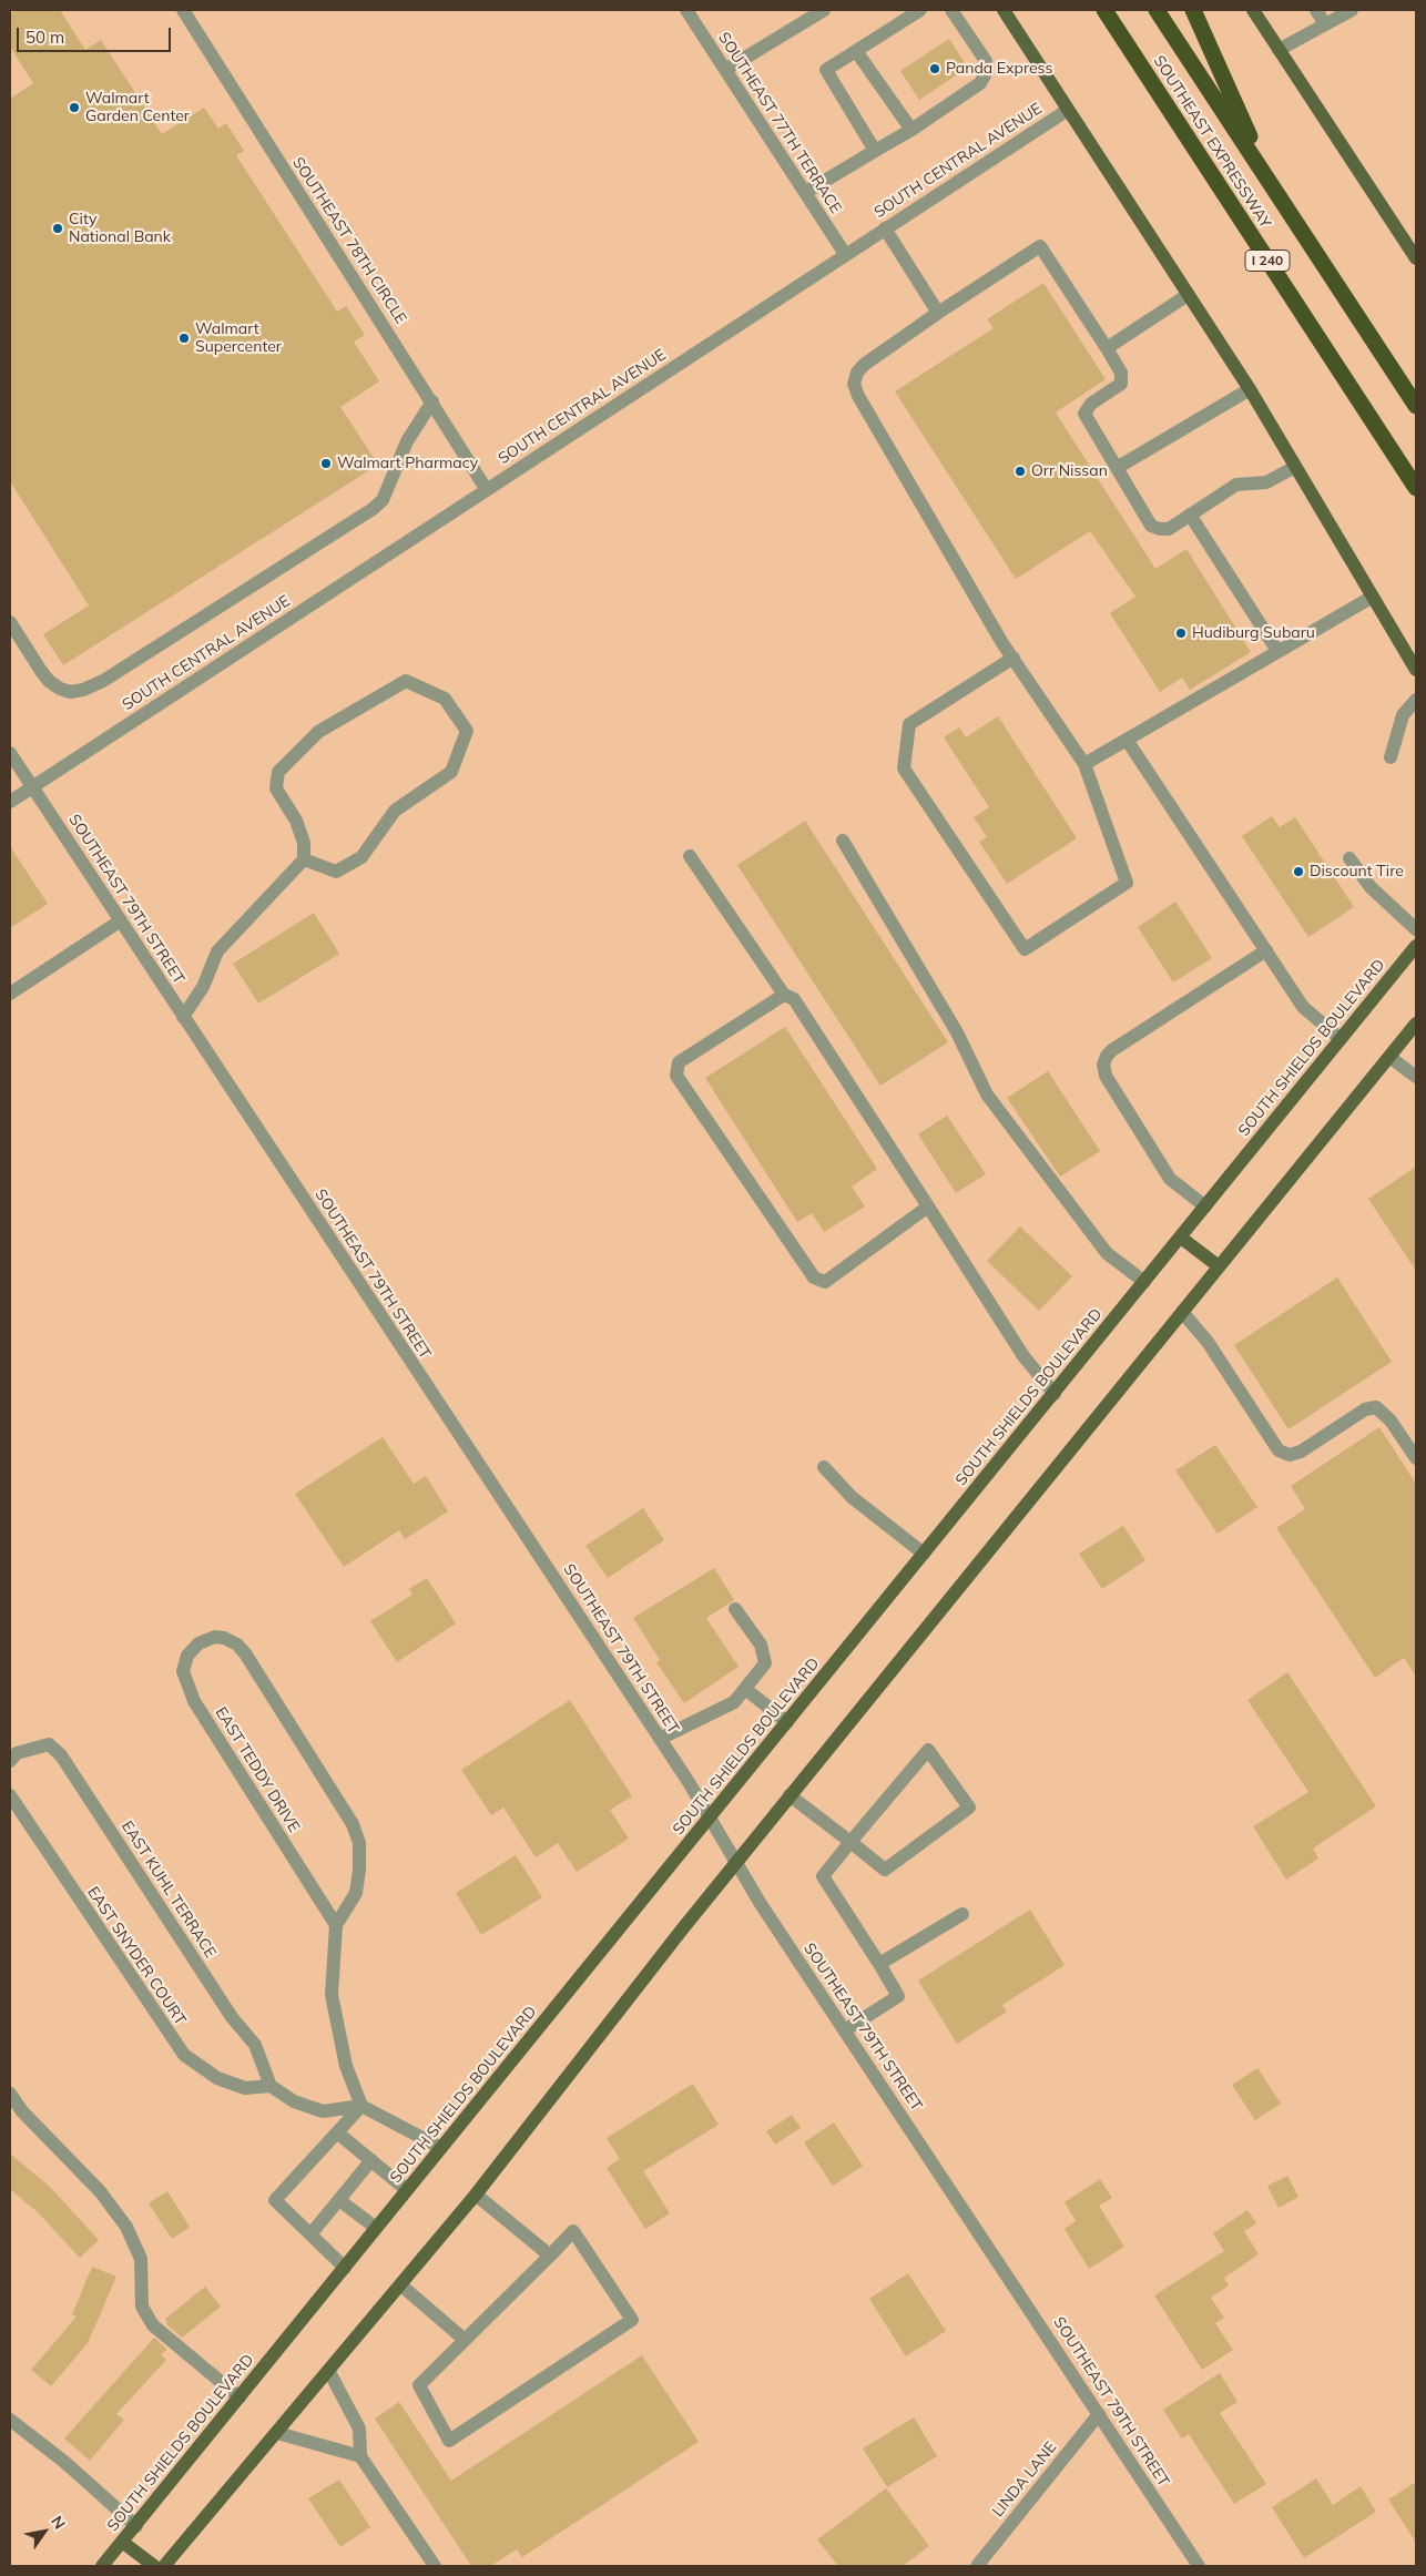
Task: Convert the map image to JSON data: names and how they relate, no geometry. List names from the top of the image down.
{
  "streets": {
    "highway": ["SOUTHEAST EXPRESSWAY", "I 240"],
    "main road": ["SOUTH SHIELDS BOULEVARD"],
    "street": [
      "SOUTHEAST 77TH TERRACE",
      "SOUTH CENTRAL AVENUE",
      "SOUTHEAST 78TH CIRCLE",
      "SOUTHEAST 79TH STREET",
      "EAST TEDDY DRIVE",
      "EAST KUHL TERRACE",
      "EAST SNYDER COURT",
      "LINDA LANE"
    ]
  },
  "crossings": [
    ["SOUTHEAST 77TH TERRACE", "SOUTH CENTRAL AVENUE"],
    ["SOUTH CENTRAL AVENUE", "SOUTHEAST 78TH CIRCLE"],
    ["SOUTH CENTRAL AVENUE", "SOUTHEAST 79TH STREET"],
    ["SOUTHEAST 79TH STREET", "SOUTH SHIELDS BOULEVARD"],
    ["SOUTHEAST 79TH STREET", "LINDA LANE"],
    ["EAST KUHL TERRACE", "EAST SNYDER COURT"]
  ],
  "places": [
    "Panda Express",
    "Walmart Garden Center",
    "City National Bank",
    "Walmart Supercenter",
    "Walmart Pharmacy",
    "Orr Nissan",
    "Hudiburg Subaru",
    "Discount Tire"
  ],
  "scale_bar": "50 m",
  "north": "top right"
}
